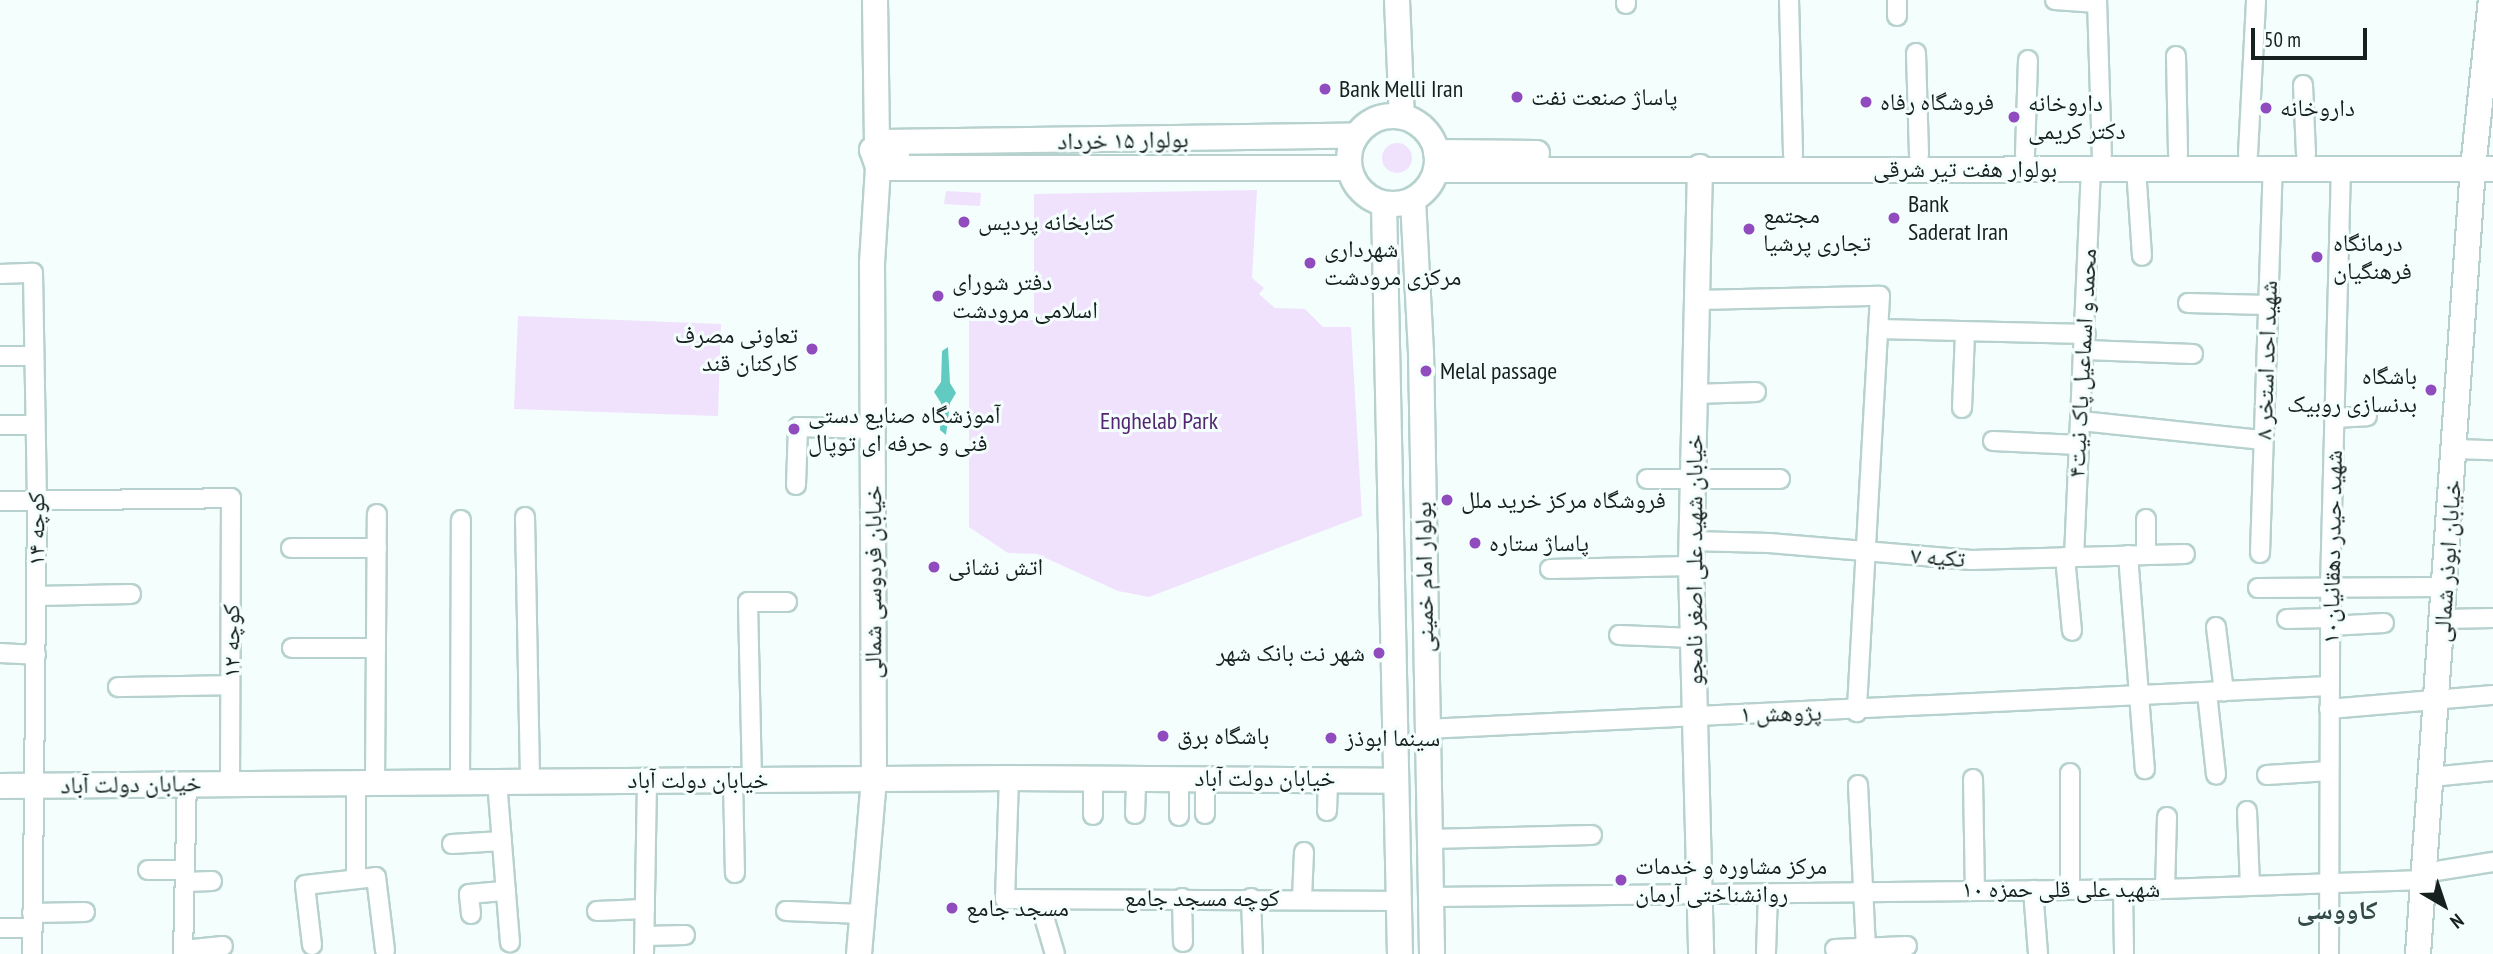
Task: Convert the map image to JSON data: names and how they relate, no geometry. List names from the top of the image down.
{
  "streets": {
    "main road": [
      "بولوار ۱۵ خرداد",
      "بولوار هفت تیر شرقی",
      "خیابان شهید علی اصغر نامجو",
      "خیابان ابوذر شمالی",
      "بولوار امام خمینی",
      "خیابان فردوسی شمالی",
      "خیابان دولت آباد"
    ],
    "street": [
      "شهید احد استخر ۸",
      "محمد و اسماعیل پاک نیت۴",
      "کوچه ۱۴",
      "شهید حیدر دهقانیان۱۰",
      "تکیه ۷",
      "کوچه ۱۲",
      "پژوهش ۱",
      "شهید علی قلی حمزه ۱۰",
      "کوچه مسجد جامع"
    ]
  },
  "crossings": [
    ["بولوار ۱۵ خرداد", "بولوار هفت تیر شرقی"],
    ["بولوار ۱۵ خرداد", "بولوار امام خمینی"],
    ["بولوار ۱۵ خرداد", "خیابان فردوسی شمالی"],
    ["بولوار هفت تیر شرقی", "شهید احد استخر ۸"],
    ["بولوار هفت تیر شرقی", "محمد و اسماعیل پاک نیت۴"],
    ["بولوار هفت تیر شرقی", "شهید حیدر دهقانیان۱۰"],
    ["بولوار هفت تیر شرقی", "خیابان شهید علی اصغر نامجو"],
    ["بولوار هفت تیر شرقی", "خیابان ابوذر شمالی"],
    ["بولوار هفت تیر شرقی", "بولوار امام خمینی"],
    ["محمد و اسماعیل پاک نیت۴", "تکیه ۷"],
    ["کوچه ۱۴", "کوچه ۱۲"],
    ["کوچه ۱۴", "خیابان دولت آباد"],
    ["شهید حیدر دهقانیان۱۰", "پژوهش ۱"],
    ["شهید حیدر دهقانیان۱۰", "شهید علی قلی حمزه ۱۰"],
    ["تکیه ۷", "خیابان شهید علی اصغر نامجو"],
    ["خیابان شهید علی اصغر نامجو", "پژوهش ۱"],
    ["خیابان شهید علی اصغر نامجو", "شهید علی قلی حمزه ۱۰"],
    ["خیابان ابوذر شمالی", "شهید علی قلی حمزه ۱۰"],
    ["بولوار امام خمینی", "پژوهش ۱"],
    ["بولوار امام خمینی", "خیابان دولت آباد"],
    ["بولوار امام خمینی", "شهید علی قلی حمزه ۱۰"],
    ["بولوار امام خمینی", "کوچه مسجد جامع"],
    ["خیابان فردوسی شمالی", "خیابان دولت آباد"],
    ["کوچه ۱۲", "خیابان دولت آباد"],
    ["خیابان دولت آباد", "کوچه مسجد جامع"]
  ],
  "districts": ["کاووسی"],
  "parks": ["Enghelab Park"],
  "places": [
    "Bank Melli Iran",
    "پاساژ صنعت نفت",
    "فروشگاه رفاه",
    "داروخانه",
    "داروخانه دکتر کریمی",
    "Bank Saderat Iran",
    "کتابخانه پردیس",
    "مجتمع تجاری پرشیا",
    "درمانگاه فرهنگیان",
    "شهرداری مرکزی مرودشت",
    "دفتر شورای اسلامی مرودشت",
    "تعاونی مصرف کارکنان قند",
    "Melal passage",
    "باشگاه بدنسازی روبیک",
    "آموزشگاه صنایع دستی فنی و حرفه ای توپال",
    "فروشگاه مرکز خرید ملل",
    "پاساژ ستاره",
    "اتش نشانی",
    "شهر نت بانک شهر",
    "باشگاه برق",
    "سینما ابوذز",
    "مرکز مشاوره و خدمات روانشناختی آرمان",
    "مسجد جامع"
  ],
  "scale_bar": "50 m",
  "north": "bottom right"
}
